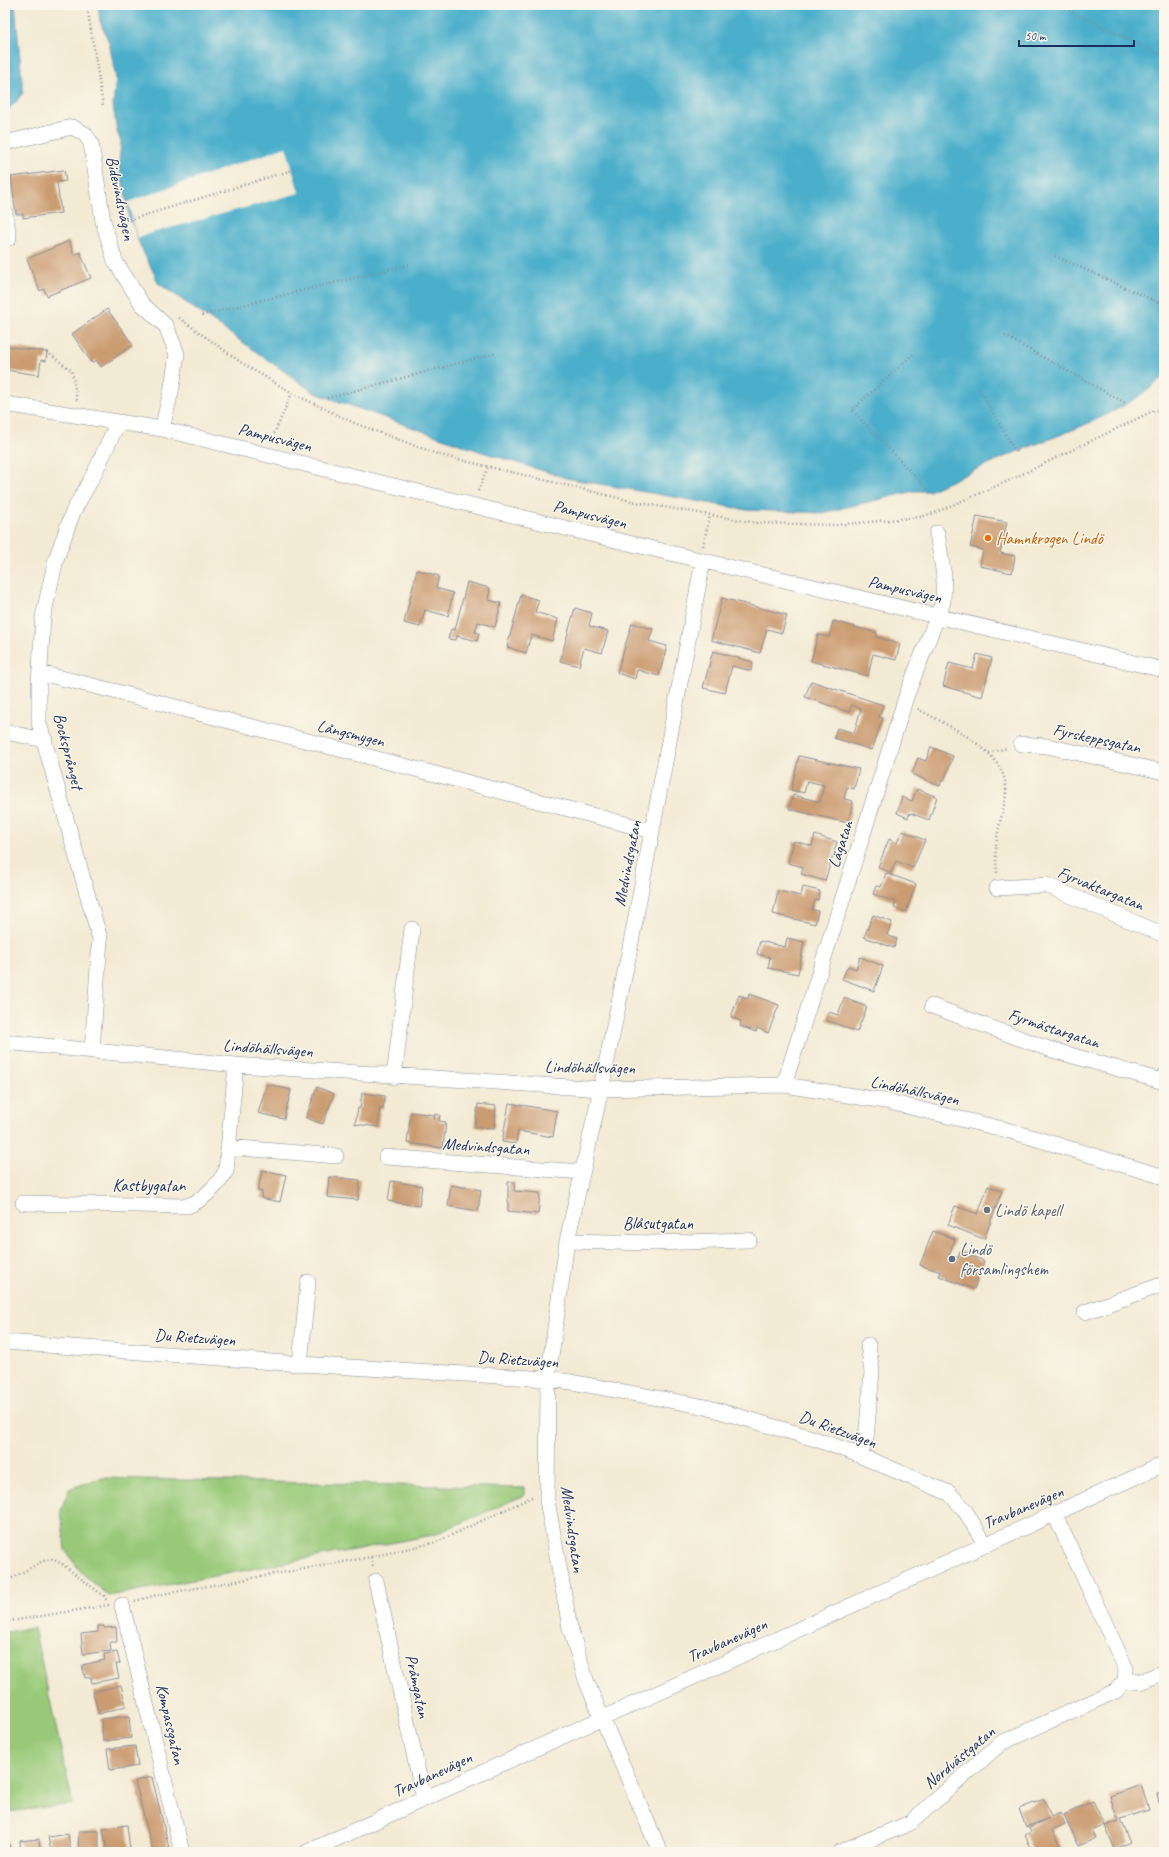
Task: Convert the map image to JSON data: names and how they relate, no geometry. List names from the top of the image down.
{
  "streets": {
    "street": [
      "Bidevindsvägen",
      "Pampusvägen",
      "Långsmygen",
      "Fyrskeppsgatan",
      "Bocksprånget",
      "Lägatan",
      "Medvindsgatan",
      "Fyrvaktargatan",
      "Fyrmästargatan",
      "Lindöhällsvägen",
      "Kastbygatan",
      "Blåsutgatan",
      "Du Rietzvägen",
      "Travbanevägen",
      "Pråmgatan",
      "Kompassgatan",
      "Nordvästgatan"
    ]
  },
  "crossings": [
    ["Bidevindsvägen", "Pampusvägen"],
    ["Pampusvägen", "Bocksprånget"],
    ["Pampusvägen", "Lägatan"],
    ["Pampusvägen", "Medvindsgatan"],
    ["Långsmygen", "Bocksprånget"],
    ["Långsmygen", "Medvindsgatan"],
    ["Bocksprånget", "Lindöhällsvägen"],
    ["Lägatan", "Lindöhällsvägen"],
    ["Medvindsgatan", "Lindöhällsvägen"],
    ["Medvindsgatan", "Blåsutgatan"],
    ["Medvindsgatan", "Du Rietzvägen"],
    ["Medvindsgatan", "Travbanevägen"],
    ["Lindöhällsvägen", "Kastbygatan"],
    ["Du Rietzvägen", "Travbanevägen"],
    ["Travbanevägen", "Pråmgatan"]
  ],
  "places": ["Hamnkrogen Lindö", "Lindö kapell", "Lindö församlingshem"],
  "scale_bar": "50 m"
}
